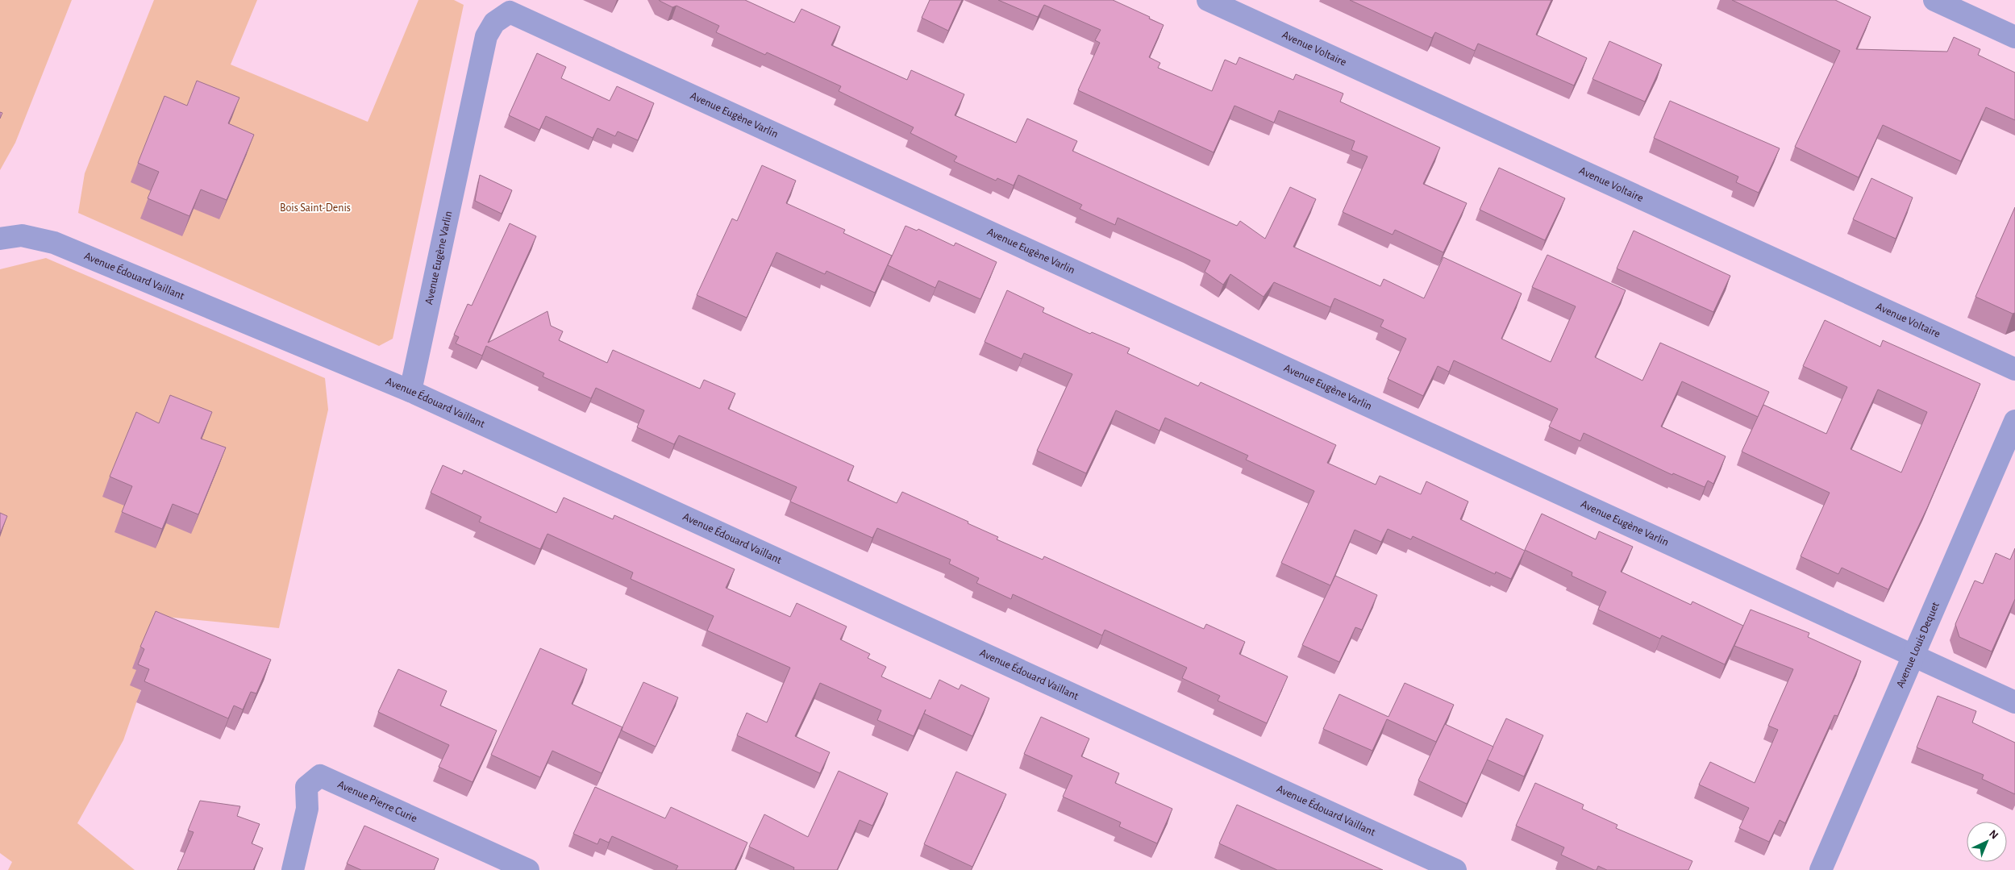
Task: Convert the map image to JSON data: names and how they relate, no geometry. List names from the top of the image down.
{
  "streets": {
    "street": [
      "Avenue Voltaire",
      "Avenue Eugène Varlin",
      "Avenue Édouard Vaillant",
      "Avenue Louis Dequet",
      "Avenue Pierre Curie"
    ]
  },
  "crossings": [
    ["Avenue Eugène Varlin", "Avenue Édouard Vaillant"],
    ["Avenue Eugène Varlin", "Avenue Louis Dequet"]
  ],
  "parks": ["Bois Saint-Denis"],
  "north": "top right"
}
